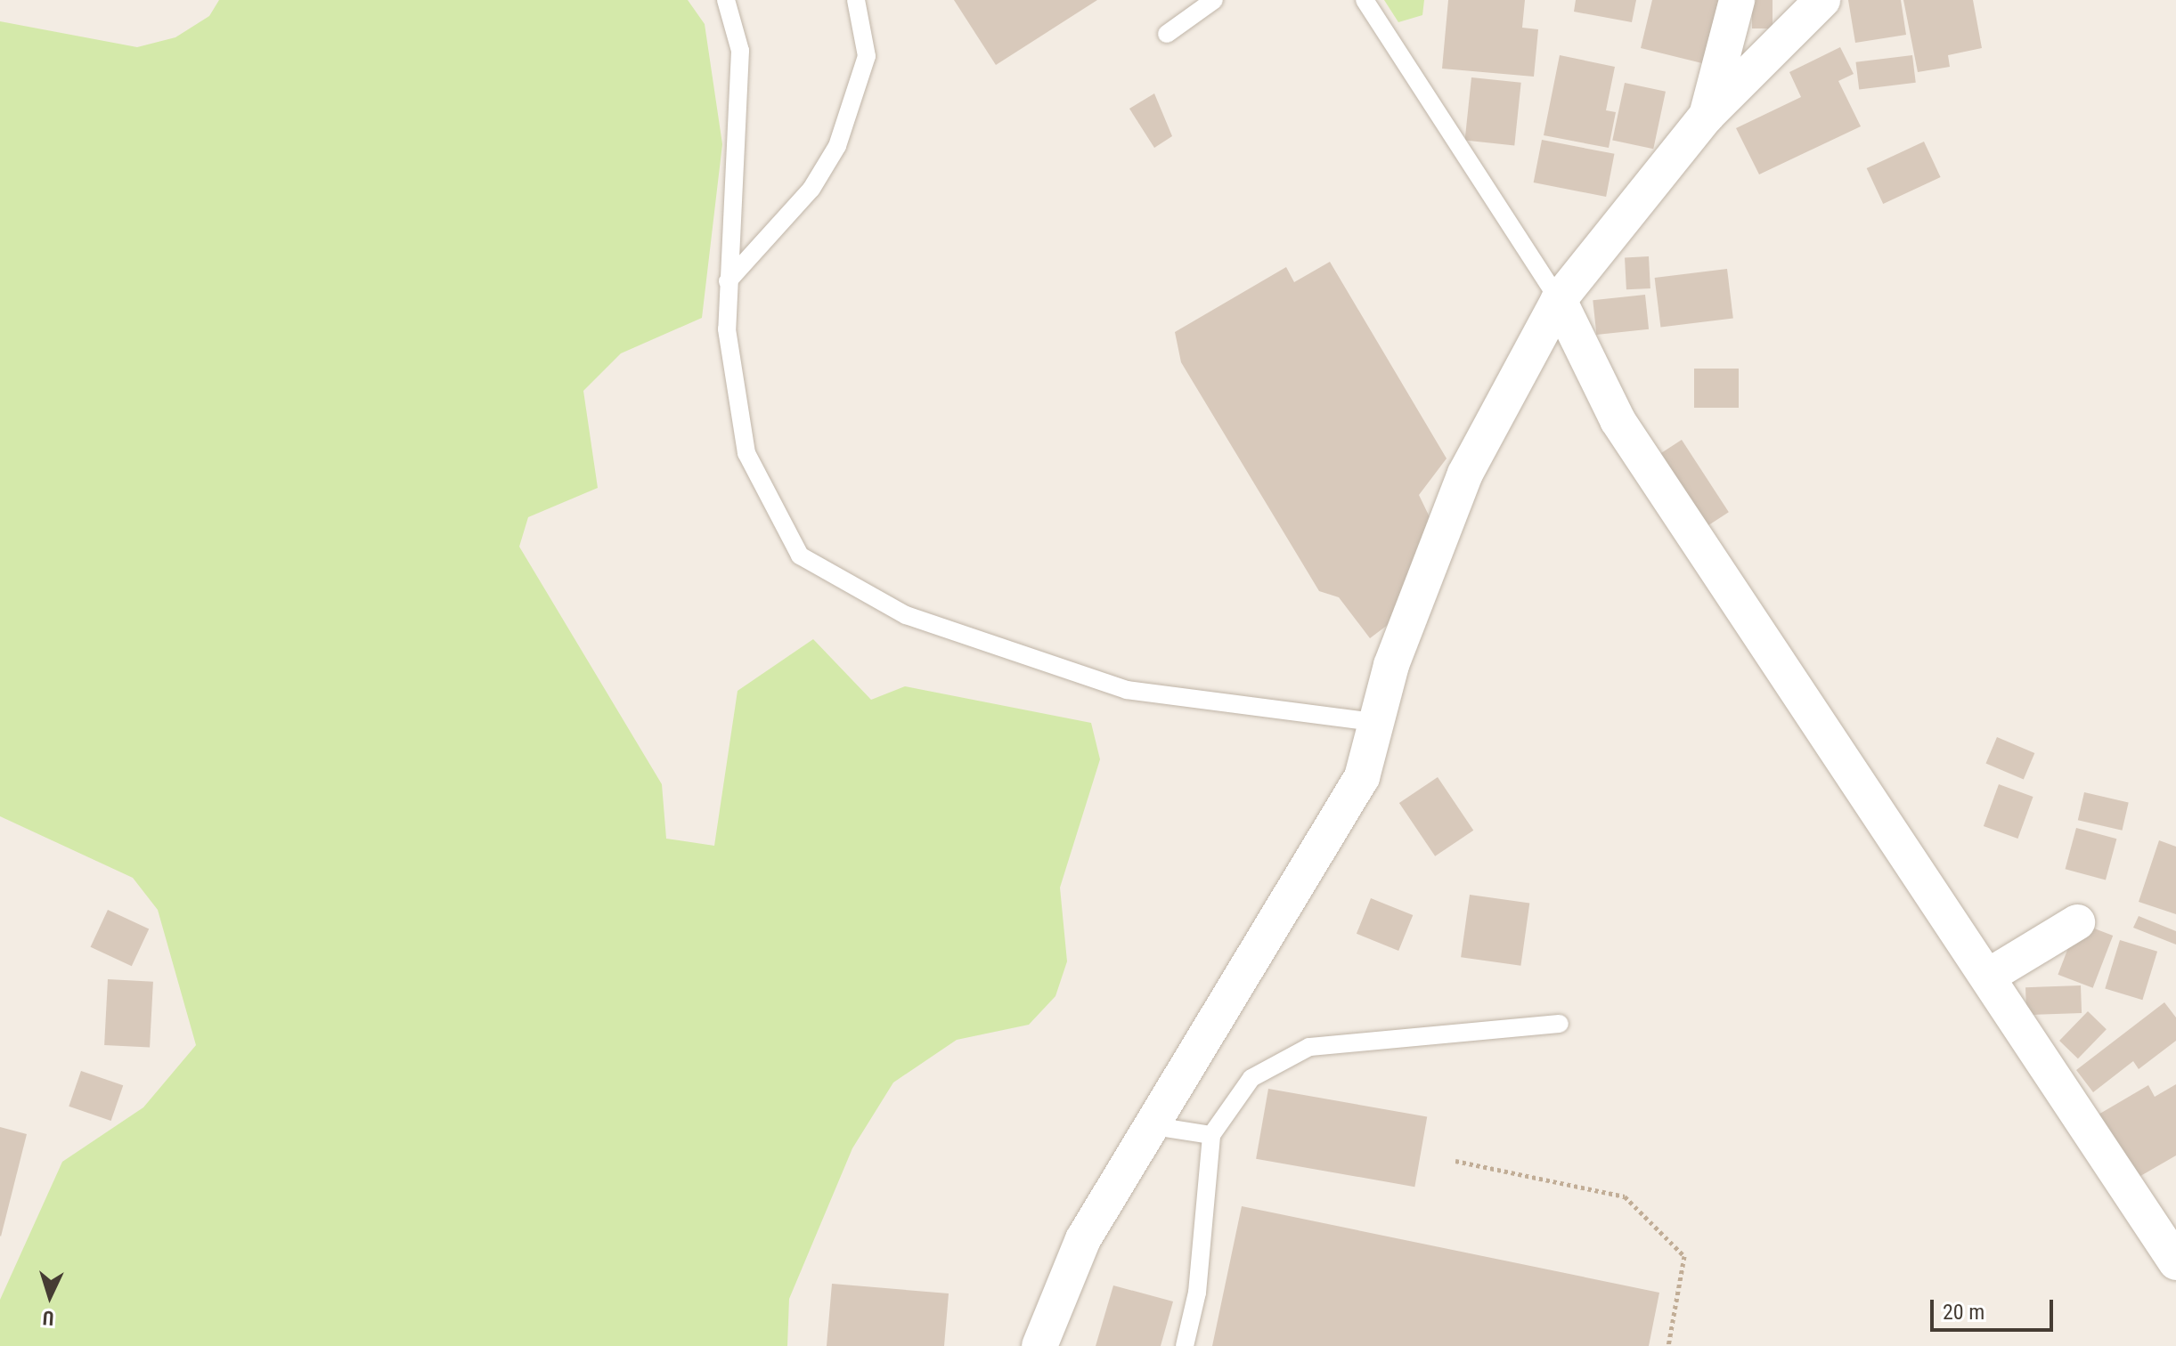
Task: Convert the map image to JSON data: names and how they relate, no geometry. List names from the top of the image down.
{
  "scale_bar": "20 m",
  "north": "bottom"
}
